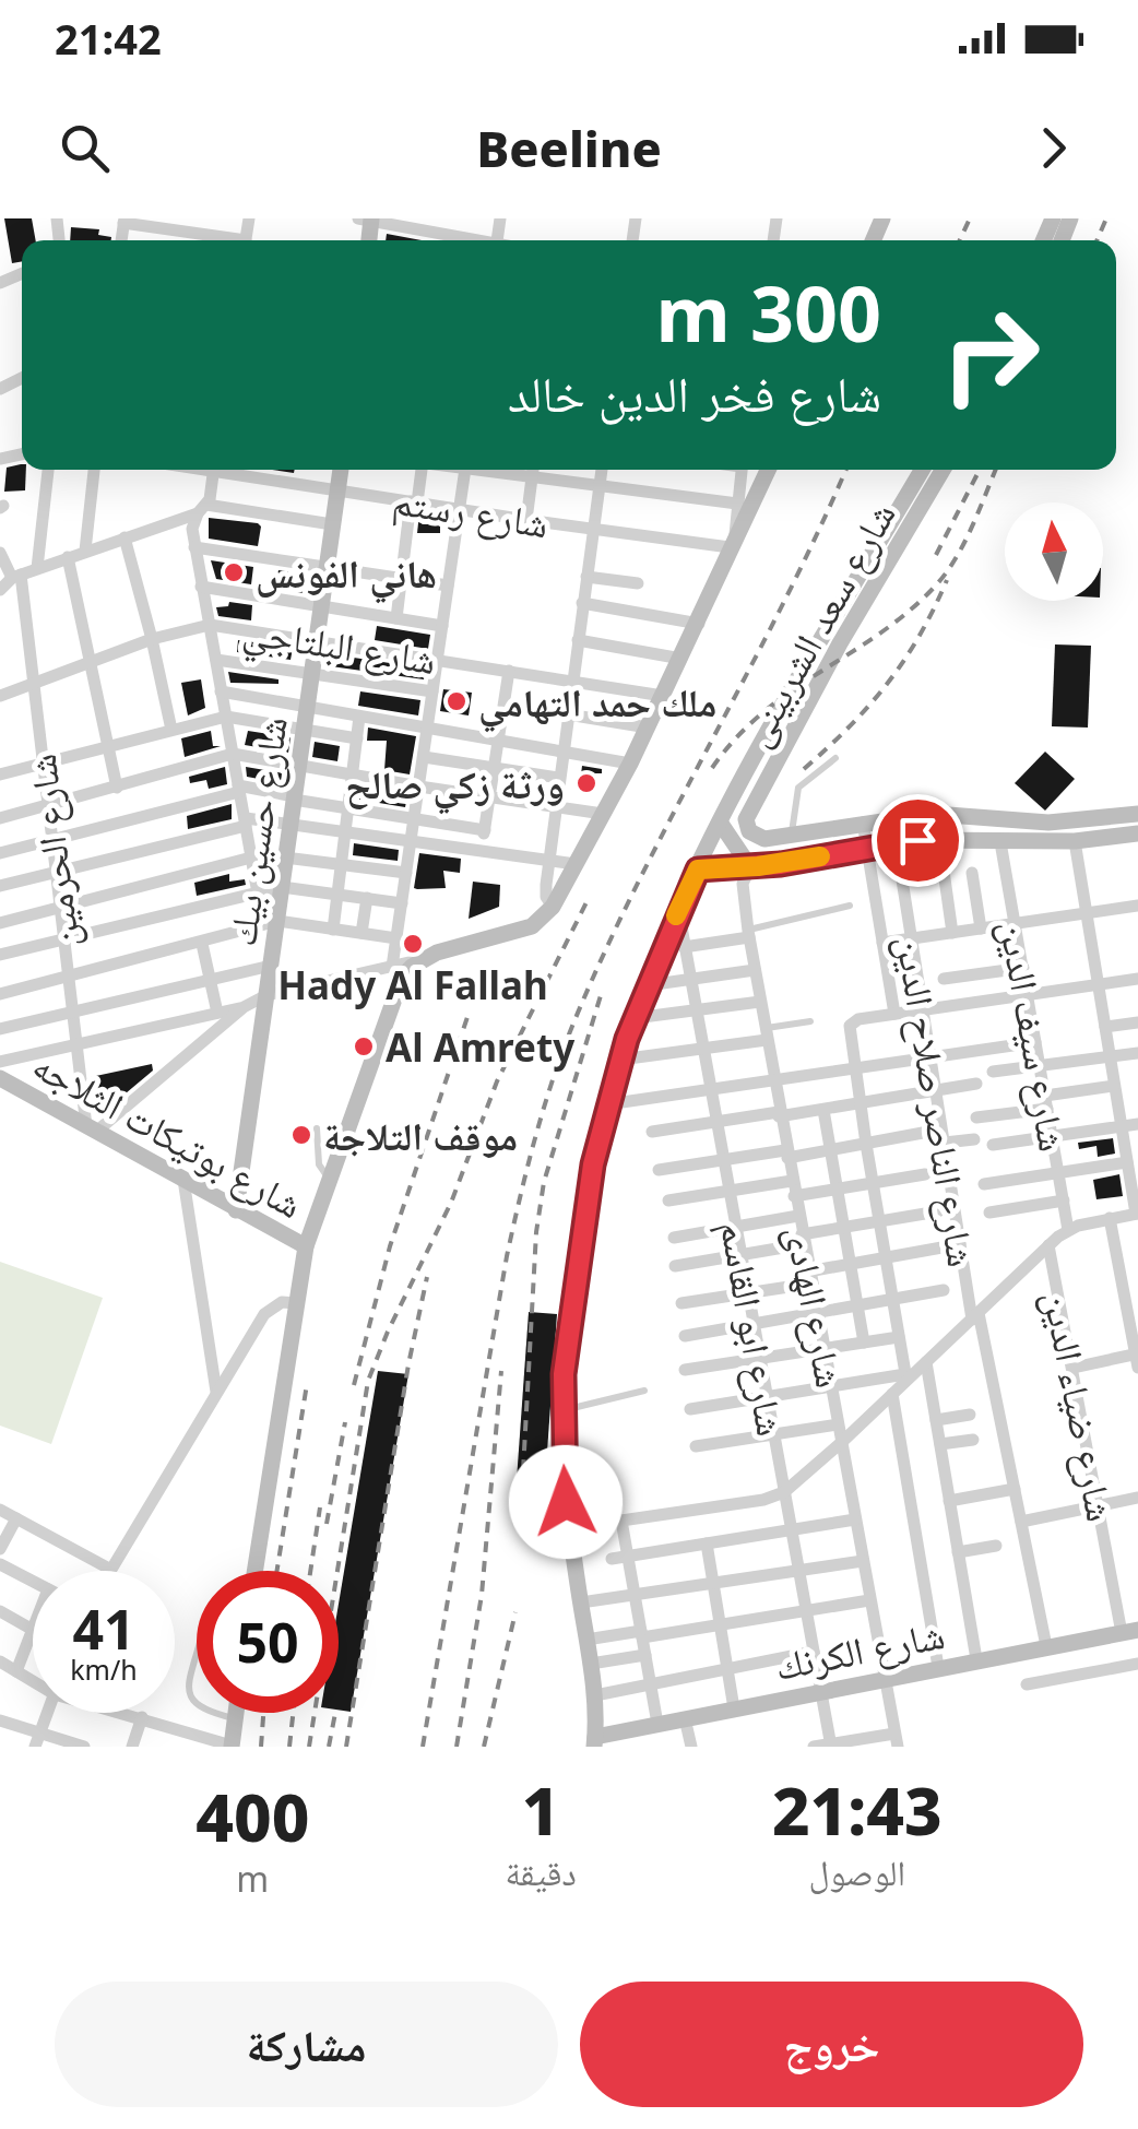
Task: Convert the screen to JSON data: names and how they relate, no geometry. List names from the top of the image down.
{
  "streets": {
    "main road": [
      "شارع سعد الشربينى",
      "شارع حسين بيك",
      "شارع بوتيكات الثلاجه",
      "شارع الكرنك"
    ],
    "street": [
      "شارع رستم",
      "شارع البلتاجي",
      "شارع الحرمين",
      "شارع سيف الدين",
      "شارع الناصر صلاح الدين",
      "شارع الهادى",
      "شارع ابو القاسم",
      "شارع ضياء الدين"
    ]
  },
  "crossings": [
    ["شارع رستم", "شارع حسين بيك"],
    ["شارع سعد الشربينى", "شارع ابو القاسم"],
    ["شارع سعد الشربينى", "شارع الكرنك"],
    ["شارع البلتاجي", "شارع حسين بيك"],
    ["شارع حسين بيك", "شارع بوتيكات الثلاجه"],
    ["شارع الحرمين", "شارع بوتيكات الثلاجه"],
    ["شارع الناصر صلاح الدين", "شارع الكرنك"],
    ["شارع الهادى", "شارع الكرنك"],
    ["شارع ابو القاسم", "شارع الكرنك"],
    ["شارع ضياء الدين", "شارع الكرنك"]
  ],
  "places": [
    "هاني الفونس",
    "ملك حمد التهامي",
    "ورثة زكي صالح",
    "Hady Al Fallah",
    "Al Amrety",
    "موقف التلاجة"
  ],
  "north": "top",
  "page": {
    "status": "21:42",
    "header": "Beeline",
    "turn": ["300 m", "شارع فخر الدين خالد"],
    "speed": "41 km/h",
    "limit": "50",
    "eta": [
      "21:43",
      "الوصول",
      "1",
      "دقيقة",
      "400",
      "m"
    ],
    "buttons": ["خروج", "مشاركة"]
  }
}
